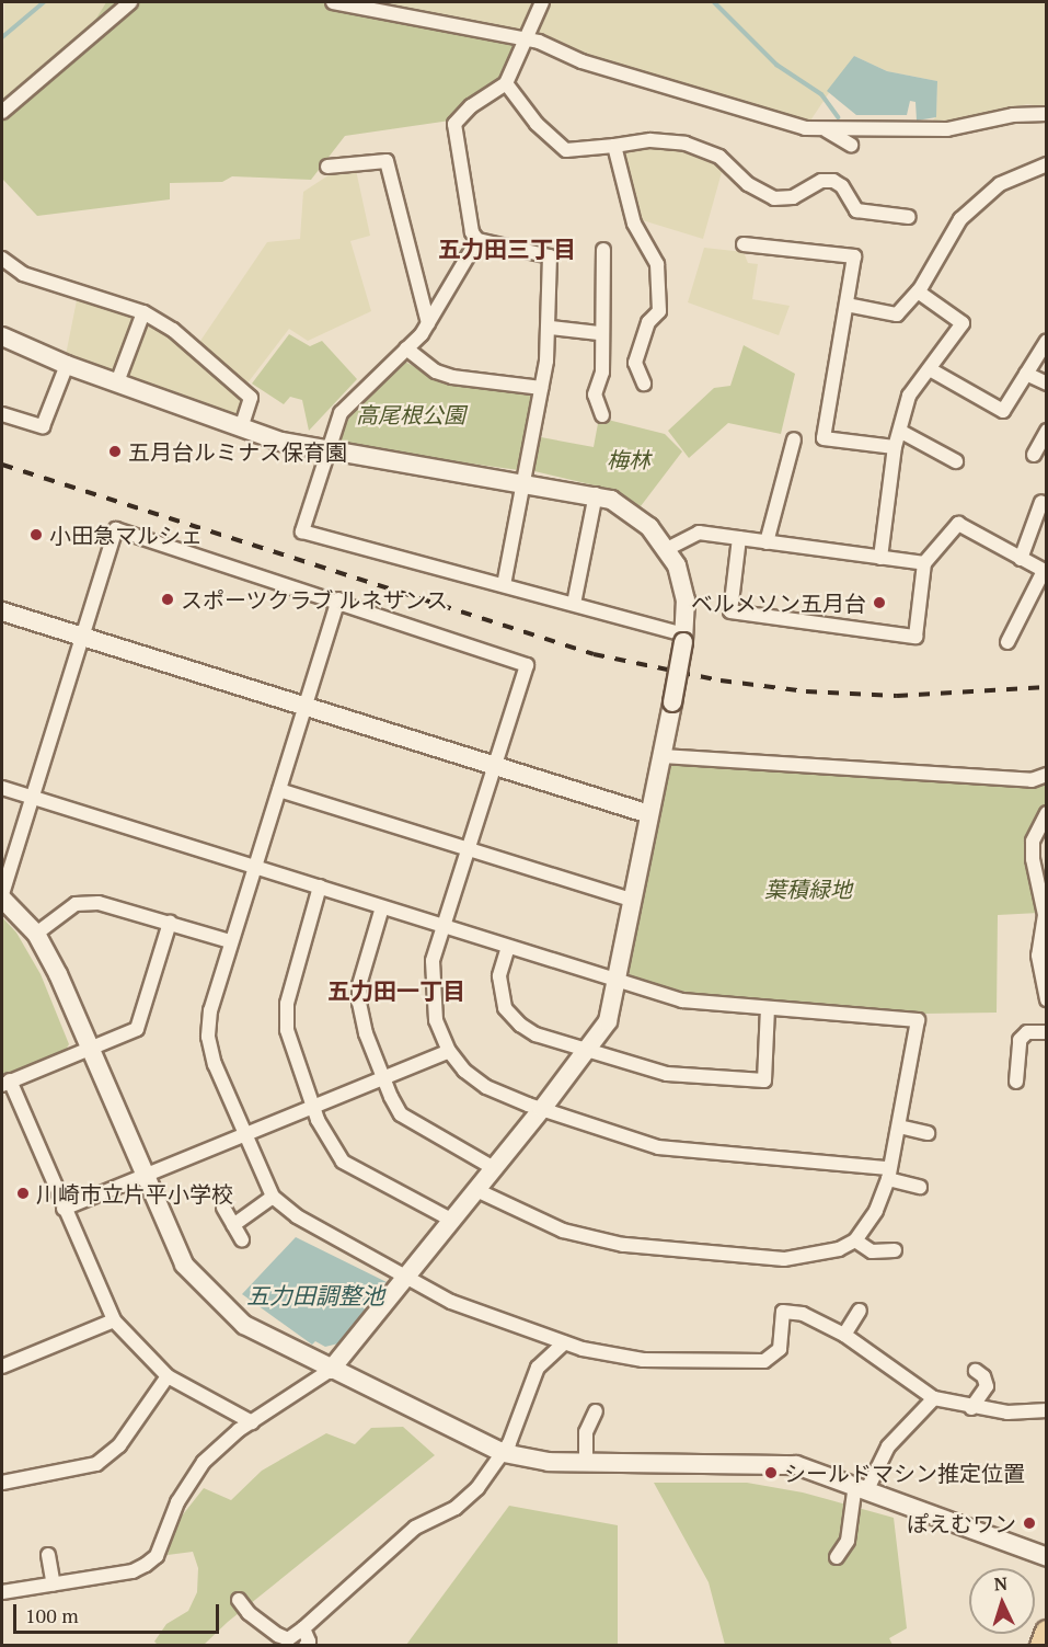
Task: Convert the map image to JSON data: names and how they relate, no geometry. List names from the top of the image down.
{
  "districts": ["五力田三丁目", "五力田一丁目"],
  "water": ["五力田調整池"],
  "parks": ["高尾根公園", "梅林", "葉積緑地"],
  "places": [
    "五月台ルミナス保育園",
    "小田急マルシェ",
    "スポーツクラブ ルネサンス",
    "ベルメソン五月台",
    "川崎市立片平小学校",
    "シールドマシン推定位置",
    "ぽえむワン"
  ],
  "scale_bar": "100 m",
  "north": "top"
}
